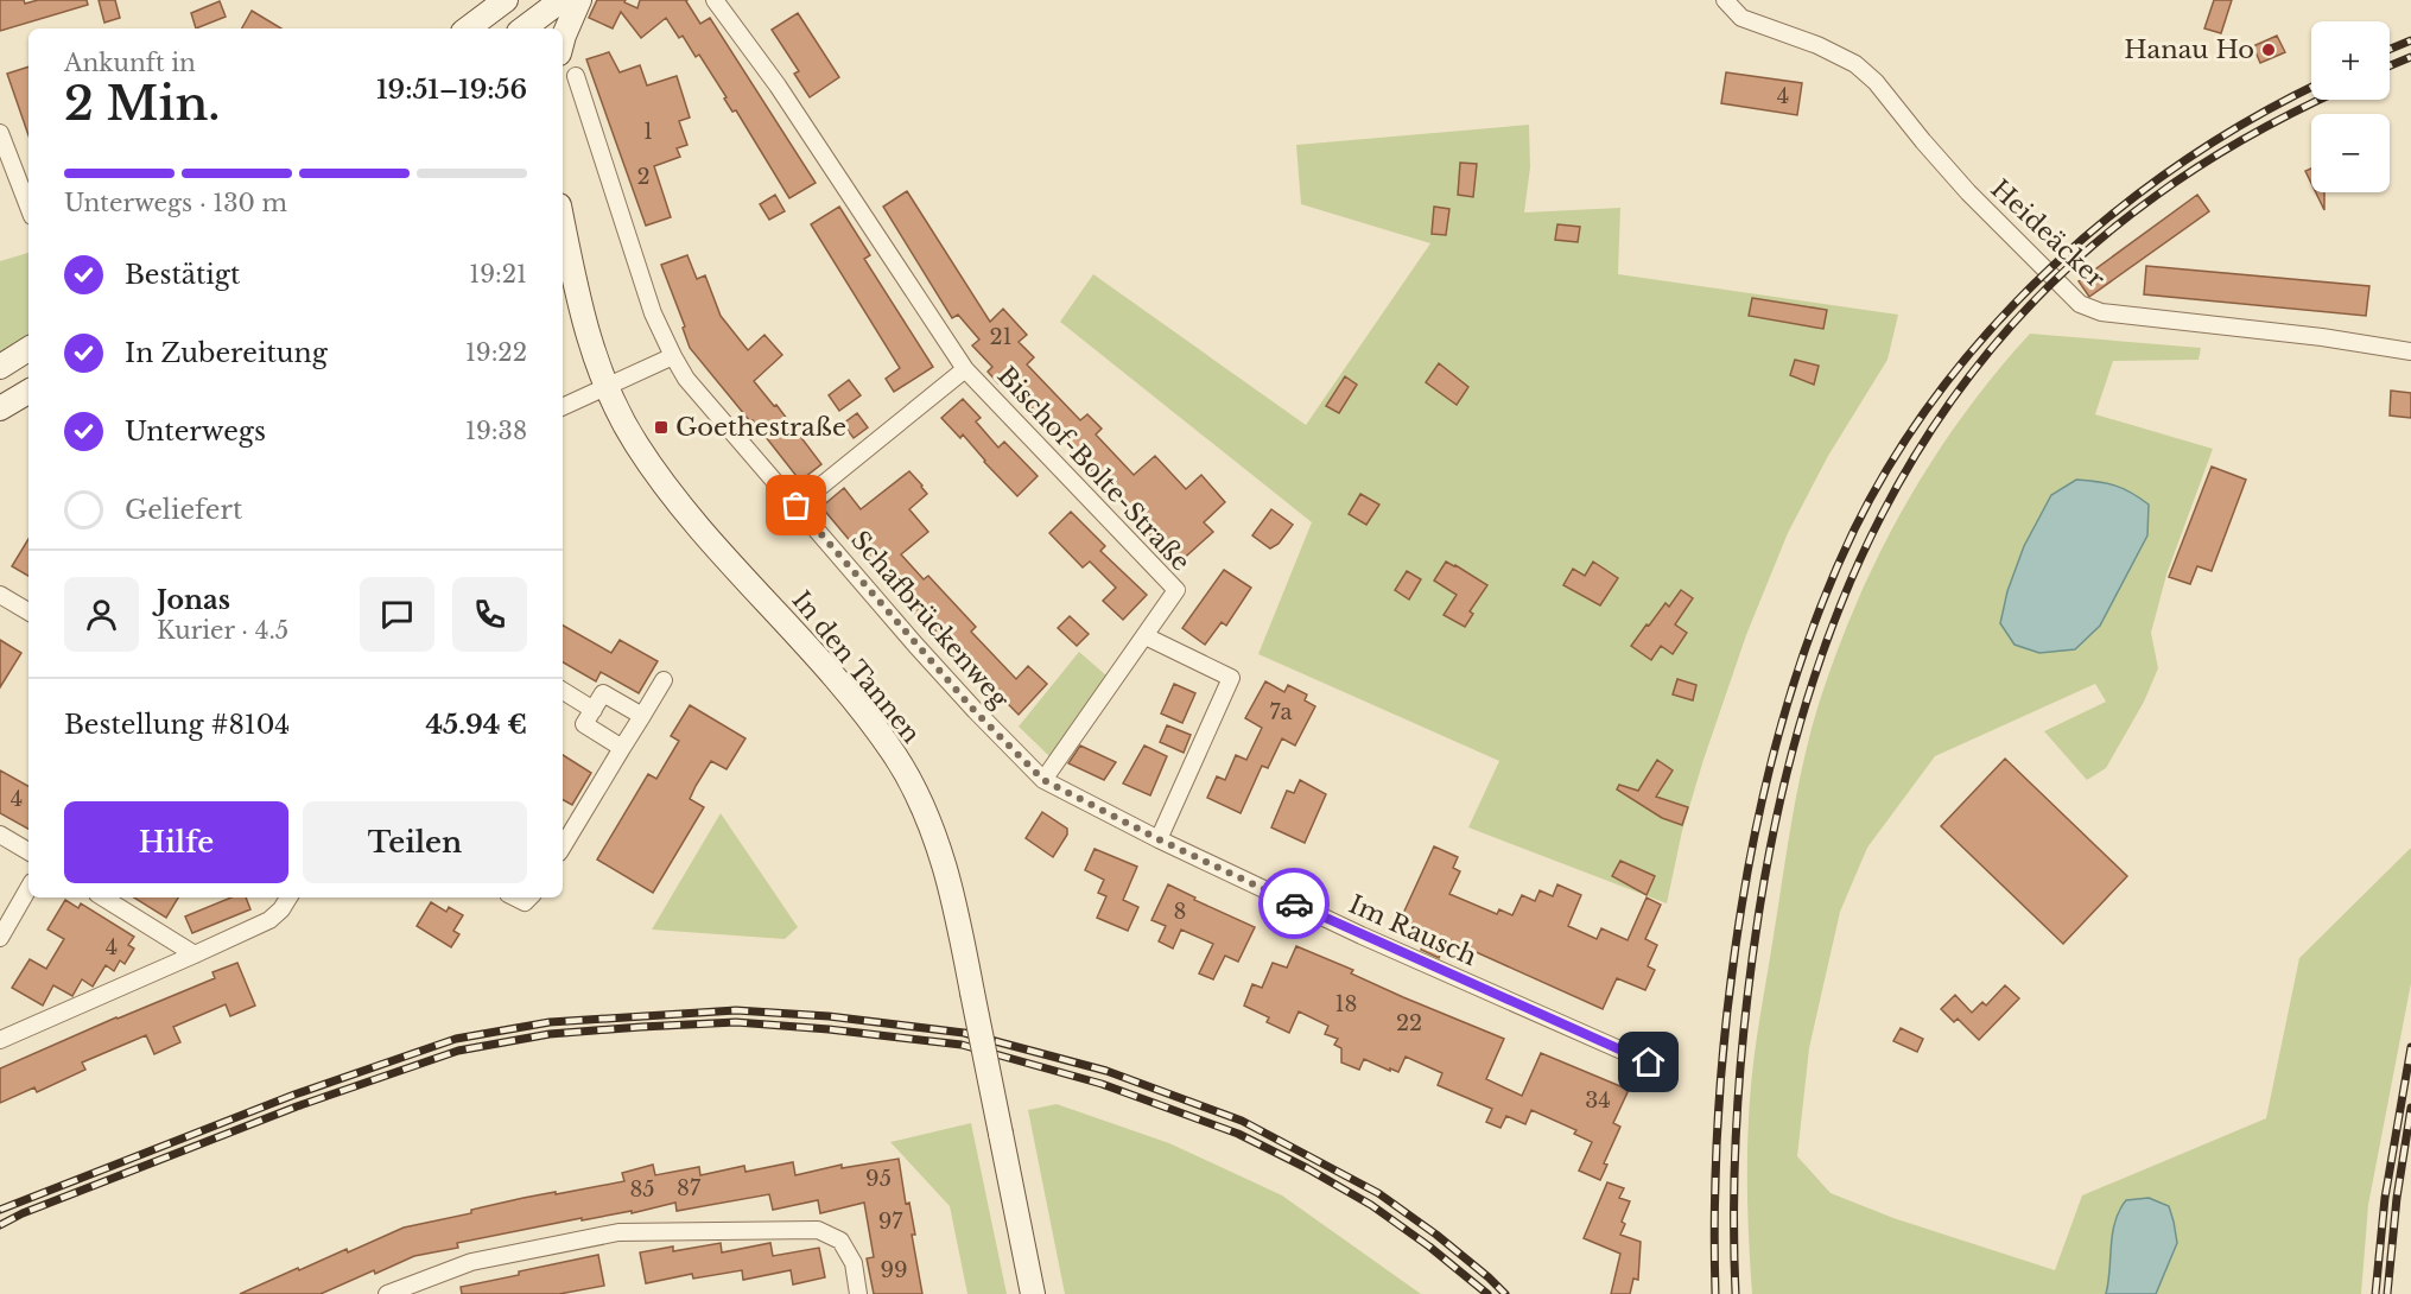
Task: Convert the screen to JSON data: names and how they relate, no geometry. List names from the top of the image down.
{
  "streets": {
    "street": [
      "Heideäcker",
      "Bischof-Bolte-Straße",
      "Schafbrückenweg",
      "In den Tannen",
      "Im Rausch"
    ]
  },
  "crossings": [
    ["Bischof-Bolte-Straße", "Schafbrückenweg"],
    ["Bischof-Bolte-Straße", "Im Rausch"],
    ["Schafbrückenweg", "Im Rausch"]
  ],
  "places": {
    "other": ["Hanau Ho"],
    "transit": ["Goethestraße"]
  },
  "house_numbers": [
    "4",
    "1",
    "2",
    "21",
    "7a",
    "4",
    "8",
    "4",
    "18",
    "22",
    "34",
    "95",
    "87",
    "85",
    "97",
    "99"
  ],
  "page": {
    "map_buttons": ["+", "−"],
    "heading": ["2 Min.", "Ankunft in", "19:51–19:56"],
    "panel": [
      "Jonas",
      "Kurier · 4.5",
      "Bestellung #8104",
      "45.94 €"
    ],
    "bar": "Unterwegs · 130 m",
    "list": [
      ["Bestätigt", "19:21"],
      ["In Zubereitung", "19:22"],
      ["Unterwegs", "19:38"],
      "Geliefert"
    ],
    "buttons": ["Hilfe", "Teilen"]
  }
}
